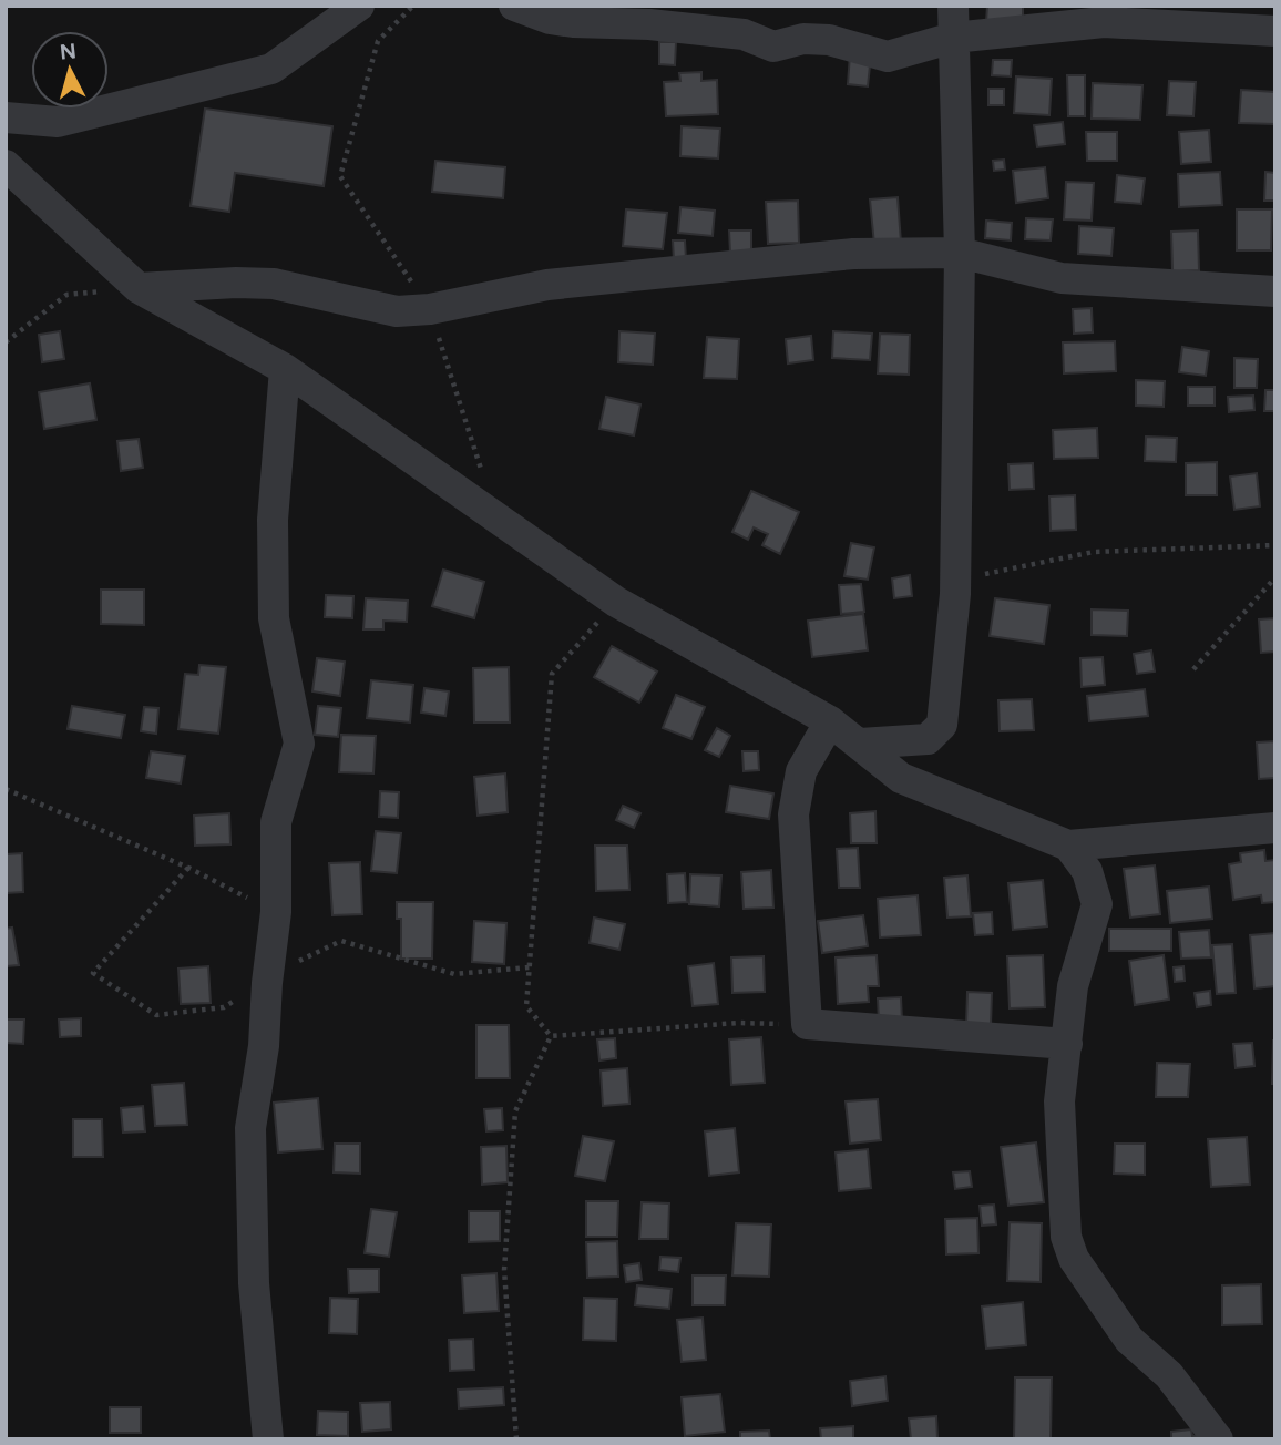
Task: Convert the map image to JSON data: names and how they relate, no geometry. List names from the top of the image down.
{
  "north": "top"
}
